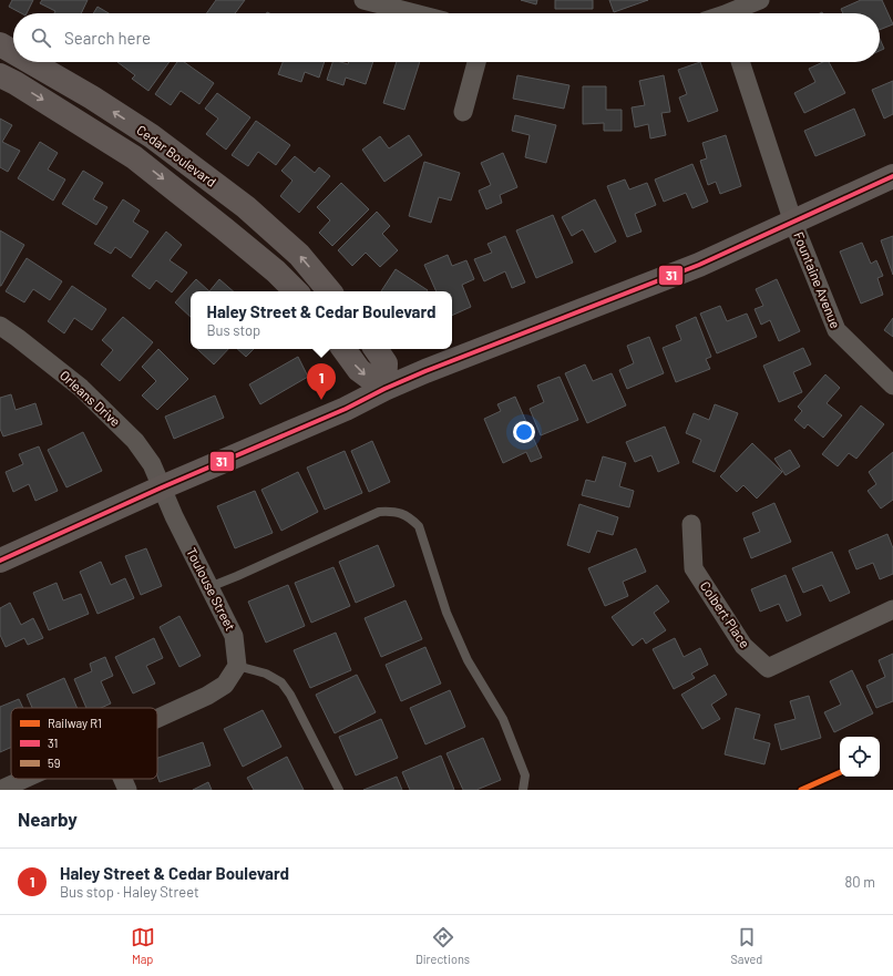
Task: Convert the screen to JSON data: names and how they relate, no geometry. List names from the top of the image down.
{
  "streets": {
    "street": [
      "Cedar Boulevard",
      "Fountaine Avenue",
      "Orleans Drive",
      "Toulouse Street",
      "Colbert Place"
    ]
  },
  "crossings": [
    ["Orleans Drive", "Toulouse Street"]
  ],
  "lines": ["transit line 31", "rail line R1"],
  "legend": ["Railway R1", "31", "59"],
  "page": {
    "search": "Search here",
    "popup": ["Haley Street & Cedar Boulevard", "Bus stop"],
    "pins": "1",
    "heading": "Nearby",
    "list": [
      {
        "mark": "1",
        "name": "Haley Street & Cedar Boulevard",
        "note": "Bus stop · Haley Street",
        "value": "80 m"
      }
    ],
    "nav": ["Map", "Directions", "Saved"]
  }
}
